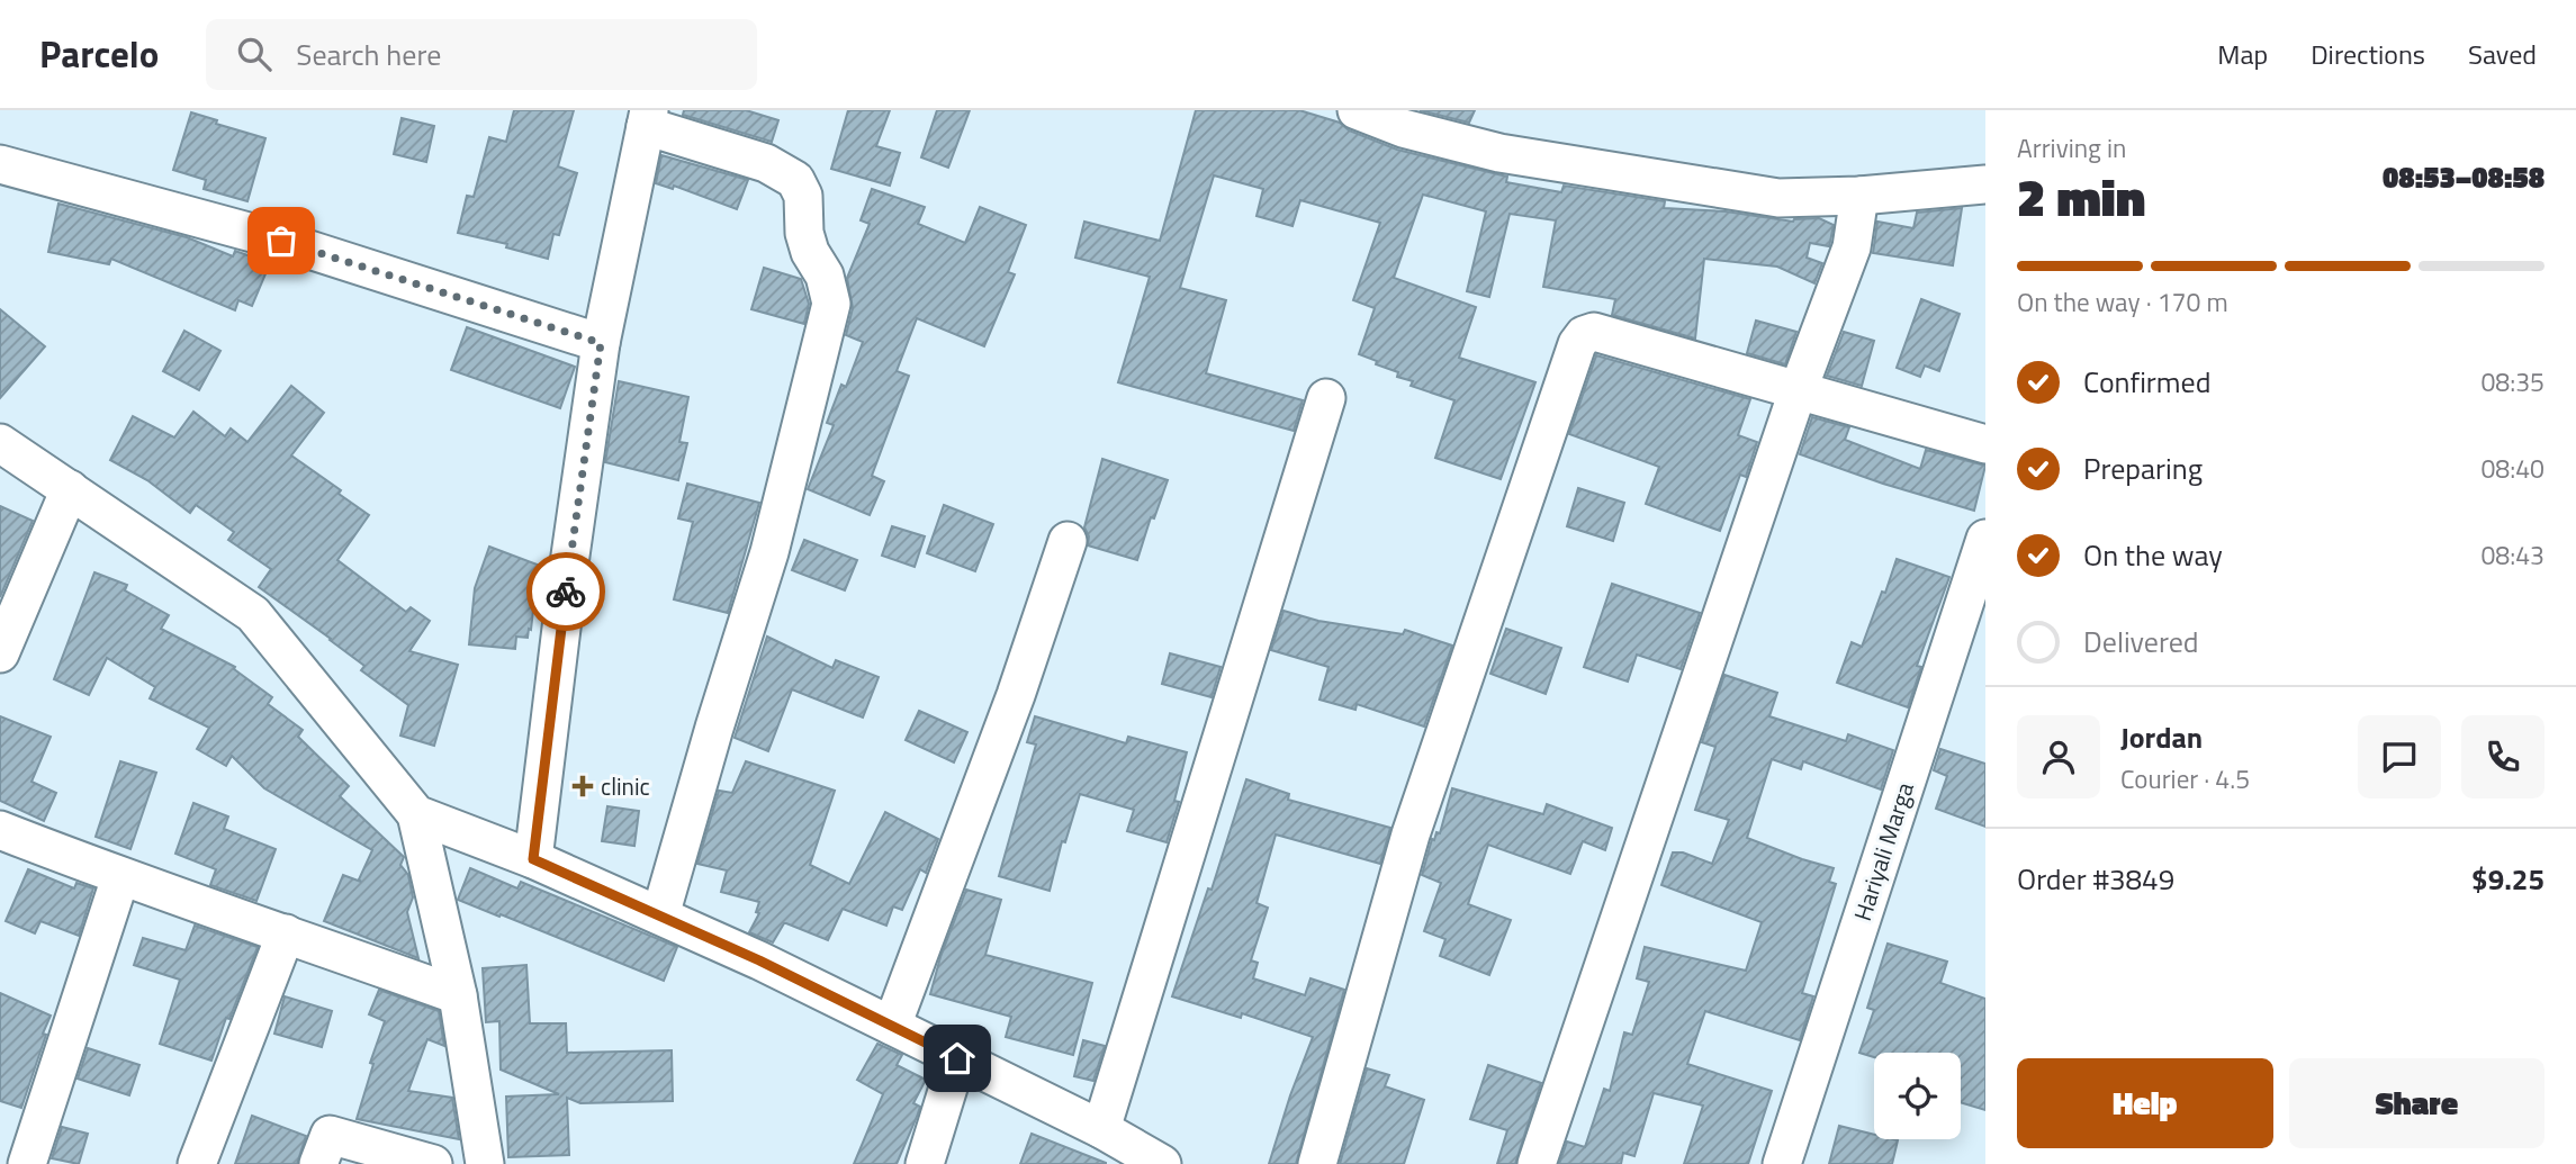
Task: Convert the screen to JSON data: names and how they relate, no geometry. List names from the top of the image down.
{
  "streets": {
    "street": ["Hariyali Marga"]
  },
  "places": {
    "health": ["clinic"]
  },
  "page": {
    "header": "Parcelo",
    "search": "Search here",
    "nav": ["Map", "Directions", "Saved"],
    "heading": ["2 min", "Arriving in", "08:53–08:58"],
    "panel": [
      "Jordan",
      "Courier · 4.5",
      "Order #3849",
      "$9.25"
    ],
    "bar": "On the way · 170 m",
    "list": [
      ["Confirmed", "08:35"],
      ["Preparing", "08:40"],
      ["On the way", "08:43"],
      "Delivered"
    ],
    "buttons": ["Help", "Share"]
  }
}
